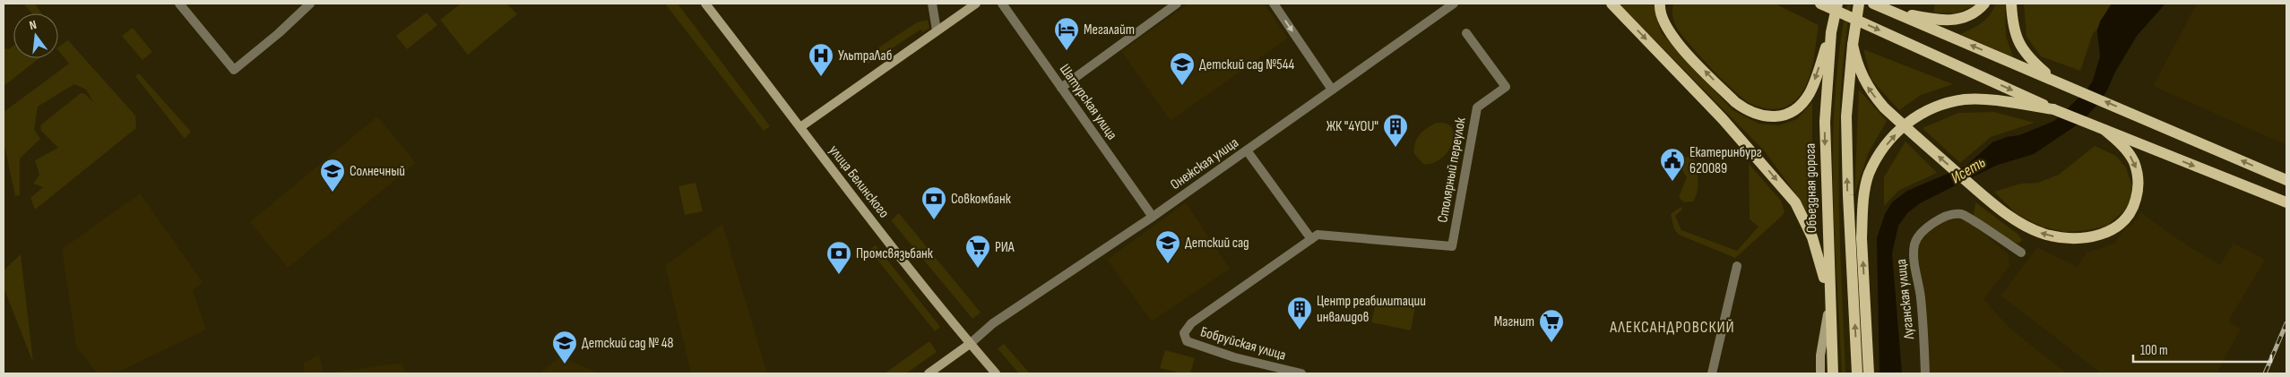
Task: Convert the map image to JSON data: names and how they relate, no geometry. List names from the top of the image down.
{
  "streets": {
    "main road": ["улица Белинского", "Объездная дорога"],
    "street": [
      "Шатурская улица",
      "Онежская улица",
      "Столярный переулок",
      "Луганская улица",
      "Бобруйская улица"
    ]
  },
  "crossings": [
    ["Шатурская улица", "Онежская улица"],
    ["Онежская улица", "улица Белинского"],
    ["Столярный переулок", "Бобруйская улица"]
  ],
  "districts": ["АЛЕКСАНДРОВСКИЙ"],
  "water": ["Исеть"],
  "places": {
    "hotel": ["Мегалайт"],
    "hospital": ["УльтраЛаб"],
    "school or university": [
      "Детский сад №544",
      "Солнечный",
      "Детский сад",
      "Детский сад № 48"
    ],
    "building": ["ЖК \"4YOU\"", "Центр реабилитации инвалидов"],
    "public building": ["Екатеринбург 620089"],
    "bank": ["Совкомбанк", "Промсвязьбанк"],
    "supermarket": ["РИА", "Магнит"]
  },
  "scale_bar": "100 m",
  "north": "top"
}
